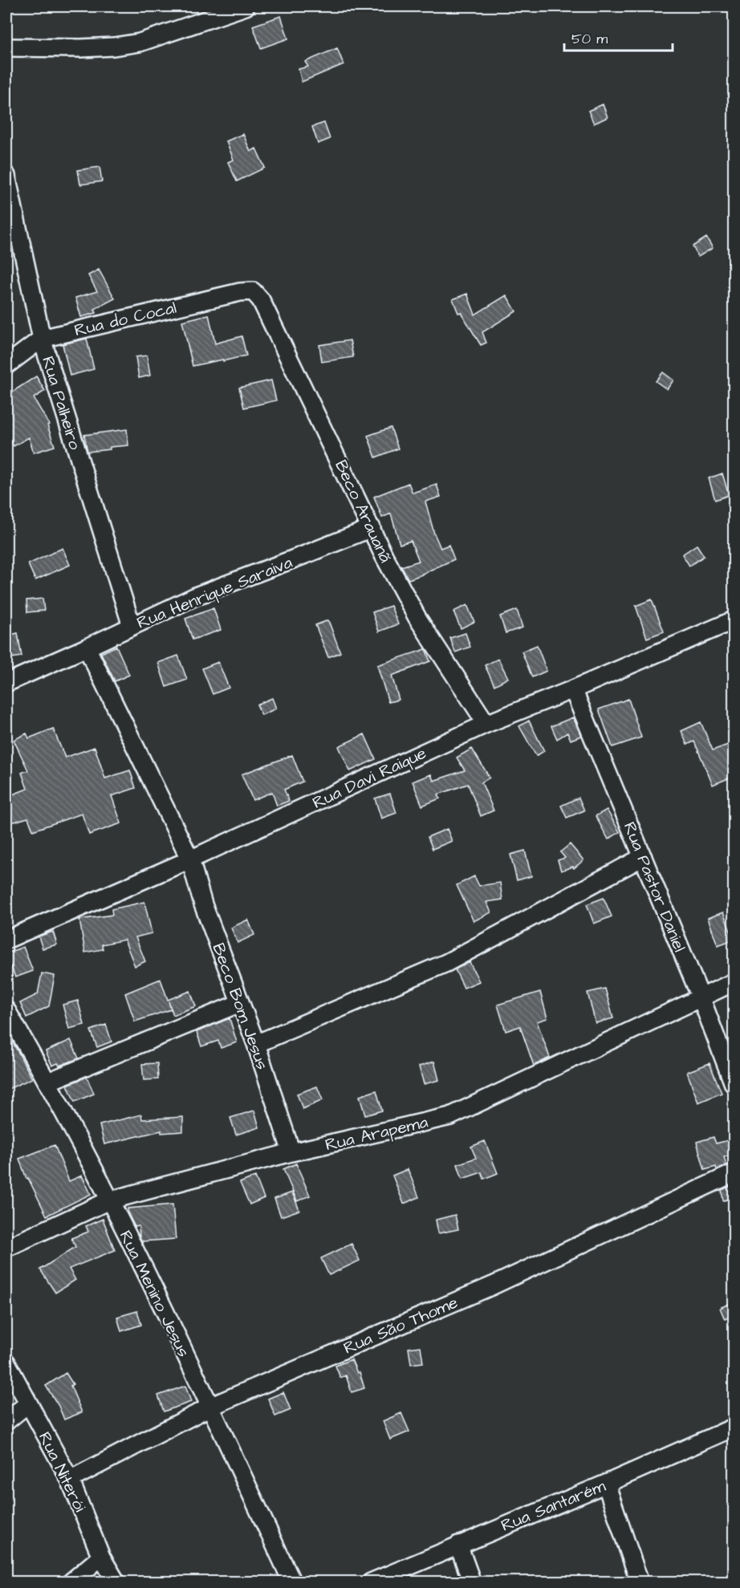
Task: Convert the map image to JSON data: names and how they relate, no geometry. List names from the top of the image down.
{
  "streets": {
    "street": [
      "Rua do Cocal",
      "Rua Palheiro",
      "Beco Arauanã",
      "Rua Henrique Saraiva",
      "Rua Davi Raique",
      "Rua Pastor Daniel",
      "Beco Bom Jesus",
      "Rua Arapema",
      "Rua Menino Jesus",
      "Rua São Thome",
      "Rua Niterói",
      "Rua Santarém"
    ]
  },
  "crossings": [
    ["Rua do Cocal", "Rua Palheiro"],
    ["Rua do Cocal", "Beco Arauanã"],
    ["Rua Palheiro", "Rua Henrique Saraiva"],
    ["Beco Arauanã", "Rua Henrique Saraiva"],
    ["Beco Arauanã", "Rua Davi Raique"],
    ["Rua Henrique Saraiva", "Beco Bom Jesus"],
    ["Rua Davi Raique", "Rua Pastor Daniel"],
    ["Rua Davi Raique", "Beco Bom Jesus"],
    ["Rua Pastor Daniel", "Rua Arapema"],
    ["Beco Bom Jesus", "Rua Arapema"],
    ["Rua Arapema", "Rua Menino Jesus"],
    ["Rua Menino Jesus", "Rua São Thome"],
    ["Rua São Thome", "Rua Niterói"]
  ],
  "scale_bar": "50 m"
}
